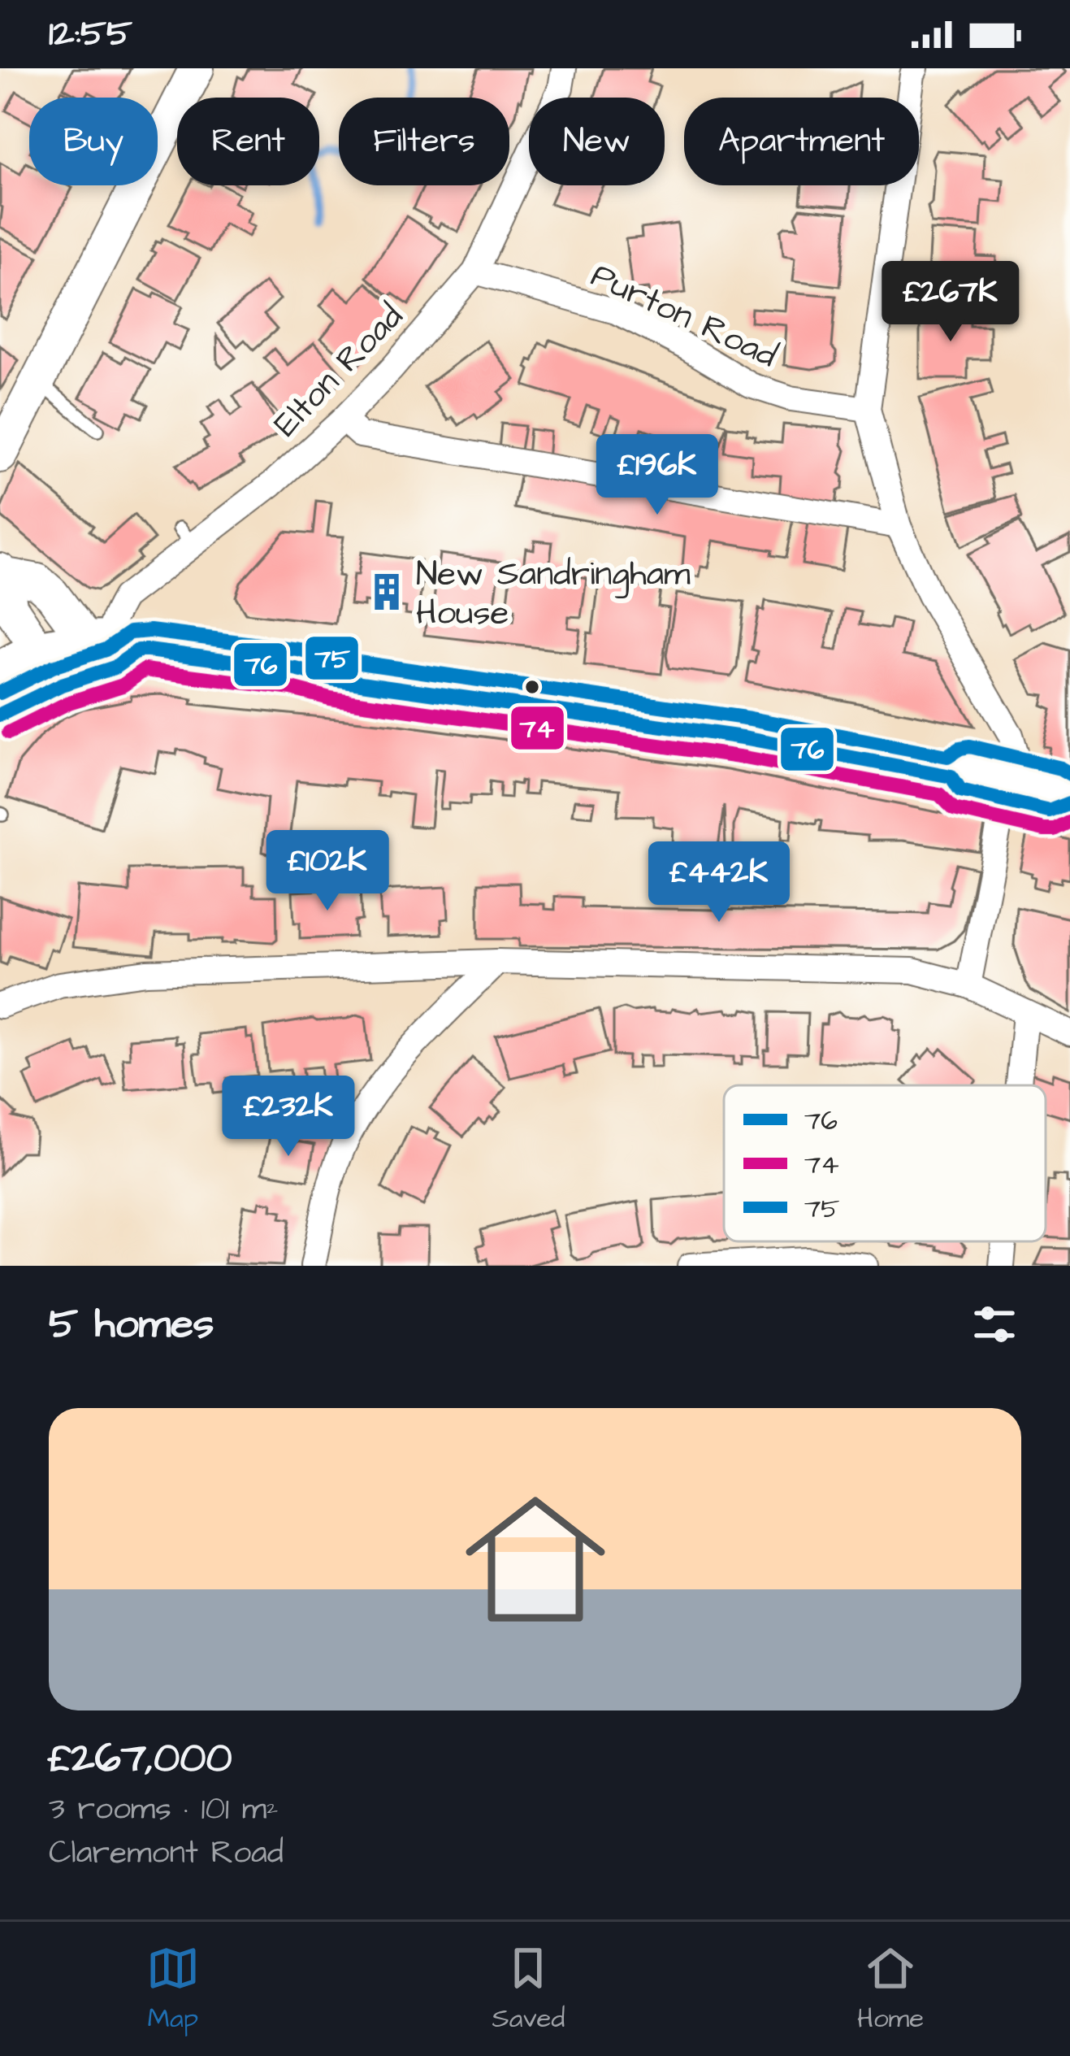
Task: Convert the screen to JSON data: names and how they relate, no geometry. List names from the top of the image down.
{
  "streets": {
    "street": ["Purton Road", "Elton Road"]
  },
  "crossings": [
    ["Purton Road", "Elton Road"]
  ],
  "places": {
    "building": ["New Sandringham House"]
  },
  "lines": ["transit line 75", "transit line 76", "transit line 74"],
  "legend": ["76", "74", "75"],
  "page": {
    "status": "12:55",
    "chip": [
      "Buy",
      "Rent",
      "Filters",
      "New",
      "Apartment"
    ],
    "price": [
      "£267K",
      "£196K",
      "£102K",
      "£442K",
      "£232K"
    ],
    "heading": "5 homes",
    "list": [
      {
        "name": "£267,000",
        "note": "3 rooms · 101 m² · Claremont Road"
      }
    ],
    "tabs": ["Map", "Saved", "Home"]
  }
}
